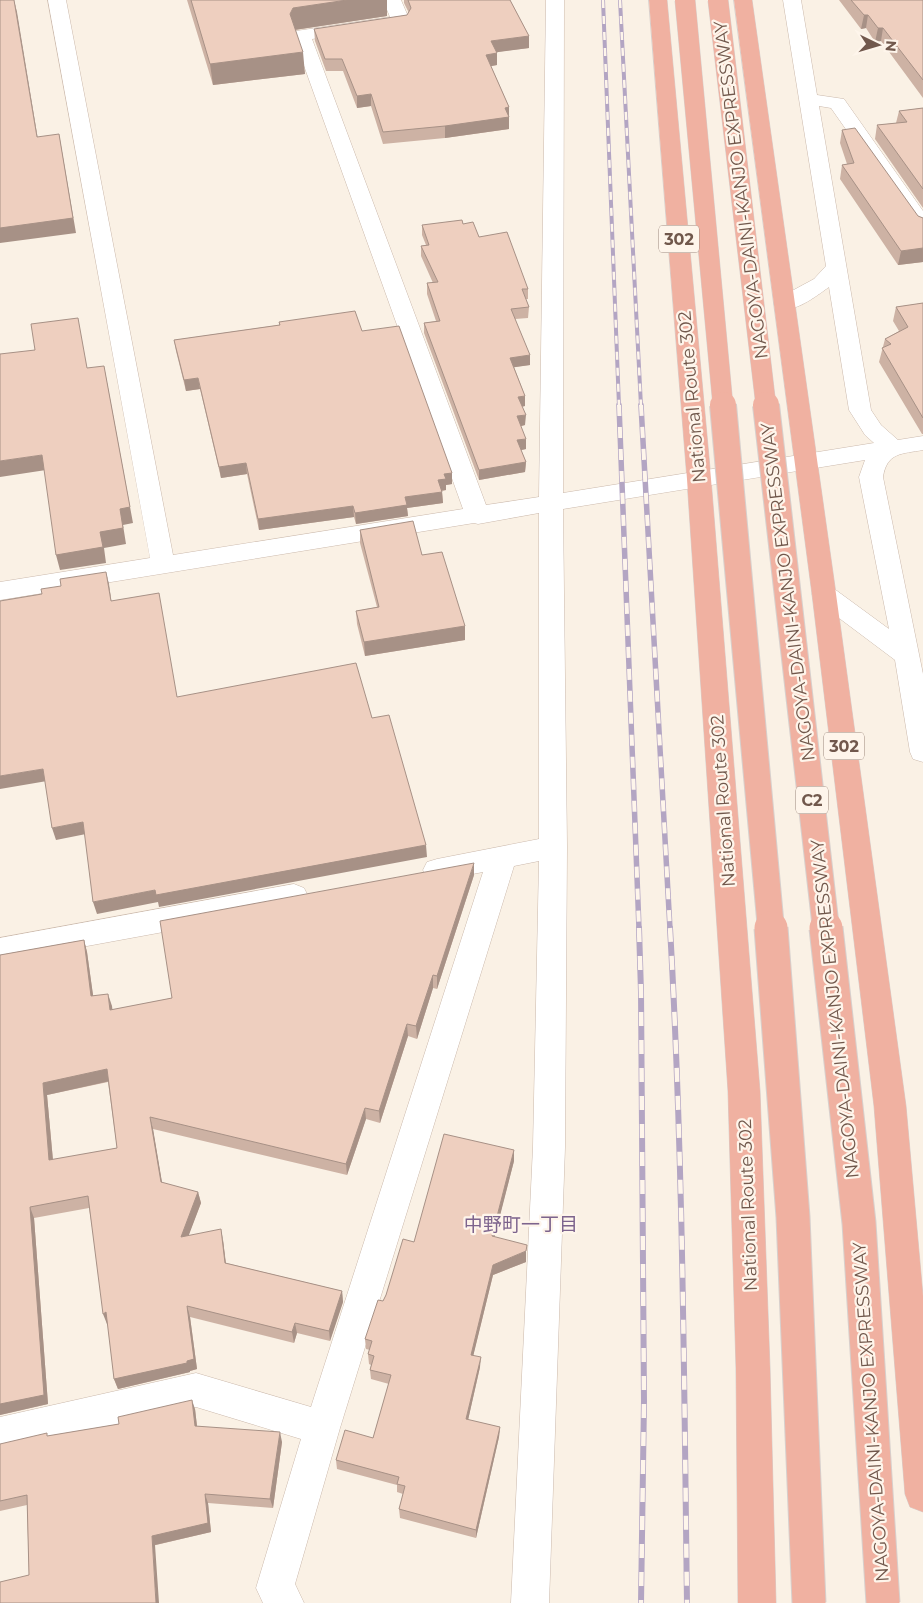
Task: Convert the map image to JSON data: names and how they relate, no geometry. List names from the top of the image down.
{
  "streets": {
    "highway": [
      "NAGOYA-DAINI-KANJO EXPRESSWAY",
      "302",
      "National Route 302",
      "C2"
    ]
  },
  "districts": ["中野町一丁目"],
  "north": "right"
}
